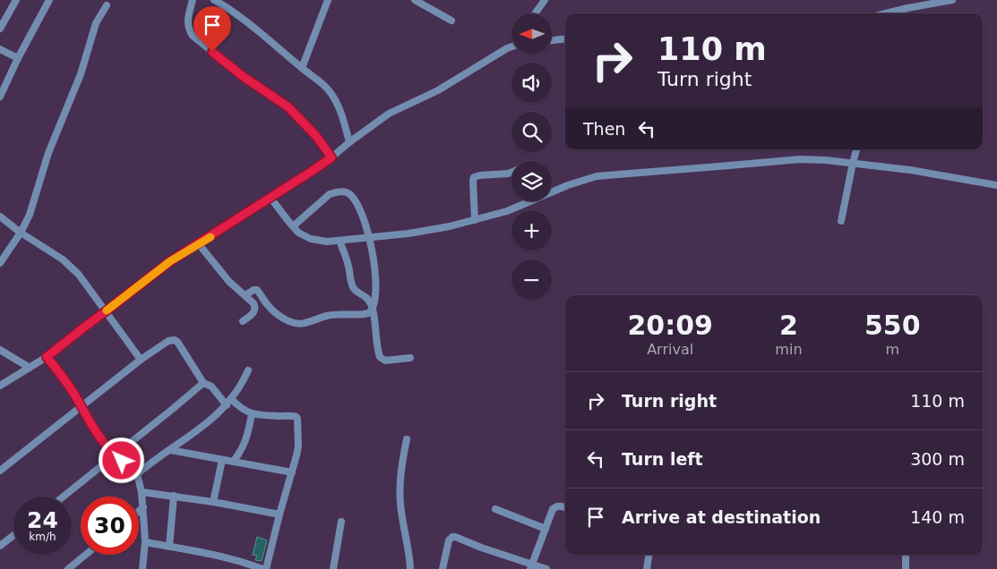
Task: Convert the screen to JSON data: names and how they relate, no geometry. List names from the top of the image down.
{
  "north": "left",
  "page": {
    "map_buttons": ["+", "−"],
    "turn": ["110 m", "Turn right"],
    "then": "Then",
    "eta": [
      "20:09",
      "Arrival",
      "2",
      "min",
      "550",
      "m"
    ],
    "list": [
      {
        "name": "Turn right",
        "value": "110 m"
      },
      {
        "name": "Turn left",
        "value": "300 m"
      },
      {
        "name": "Arrive at destination",
        "value": "140 m"
      }
    ],
    "speed": "24 km/h",
    "limit": "30"
  }
}
